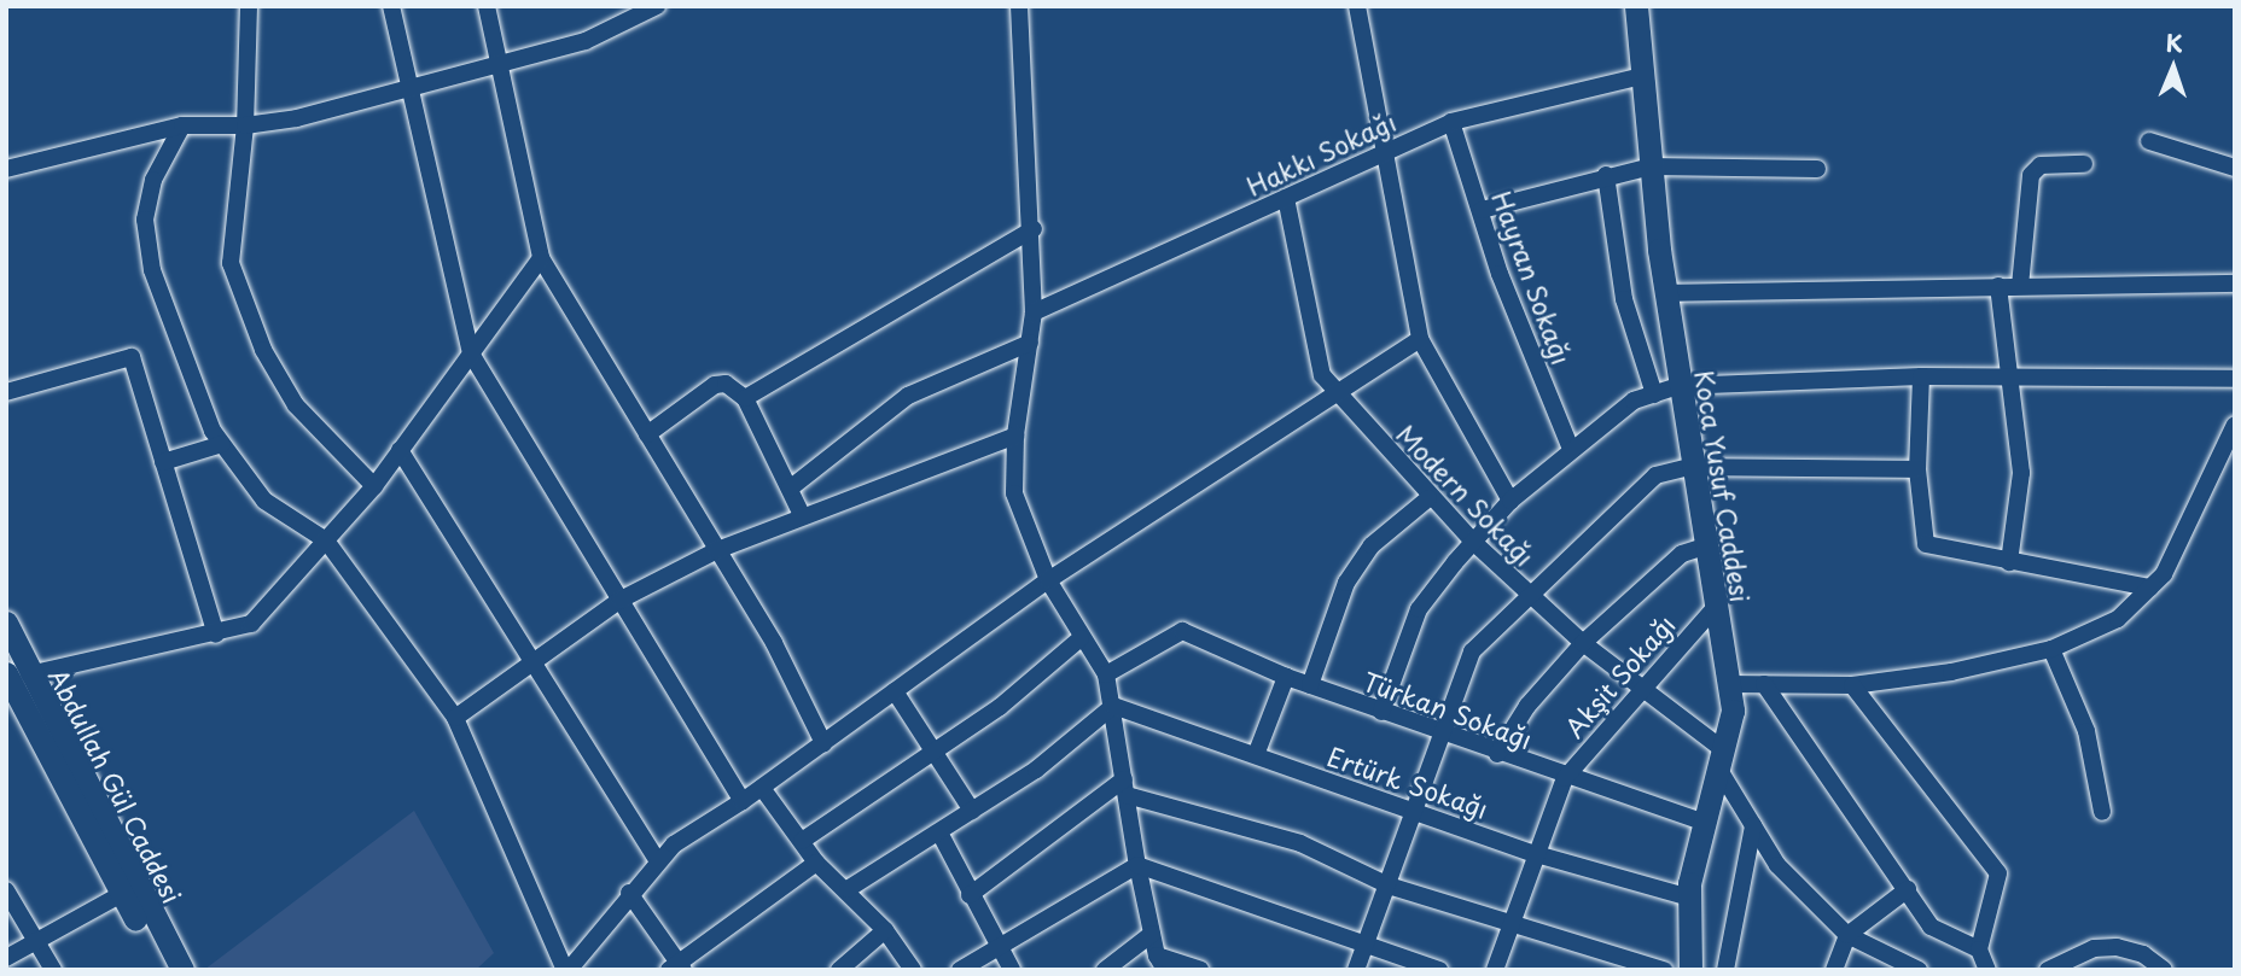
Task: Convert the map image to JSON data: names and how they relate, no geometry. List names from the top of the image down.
{
  "streets": {
    "street": [
      "Hakkı Sokağı",
      "Hayran Sokağı",
      "Koca Yusuf Caddesi",
      "Modern Sokağı",
      "Akşit Sokağı",
      "Türkan Sokağı",
      "Ertürk Sokağı",
      "Abdullah Gül Caddesi"
    ]
  },
  "crossings": [
    ["Hakkı Sokağı", "Hayran Sokağı"],
    ["Hakkı Sokağı", "Koca Yusuf Caddesi"],
    ["Hakkı Sokağı", "Modern Sokağı"],
    ["Koca Yusuf Caddesi", "Modern Sokağı"],
    ["Koca Yusuf Caddesi", "Akşit Sokağı"],
    ["Koca Yusuf Caddesi", "Türkan Sokağı"],
    ["Koca Yusuf Caddesi", "Ertürk Sokağı"],
    ["Modern Sokağı", "Akşit Sokağı"],
    ["Akşit Sokağı", "Türkan Sokağı"],
    ["Akşit Sokağı", "Ertürk Sokağı"]
  ],
  "north": "top"
}
